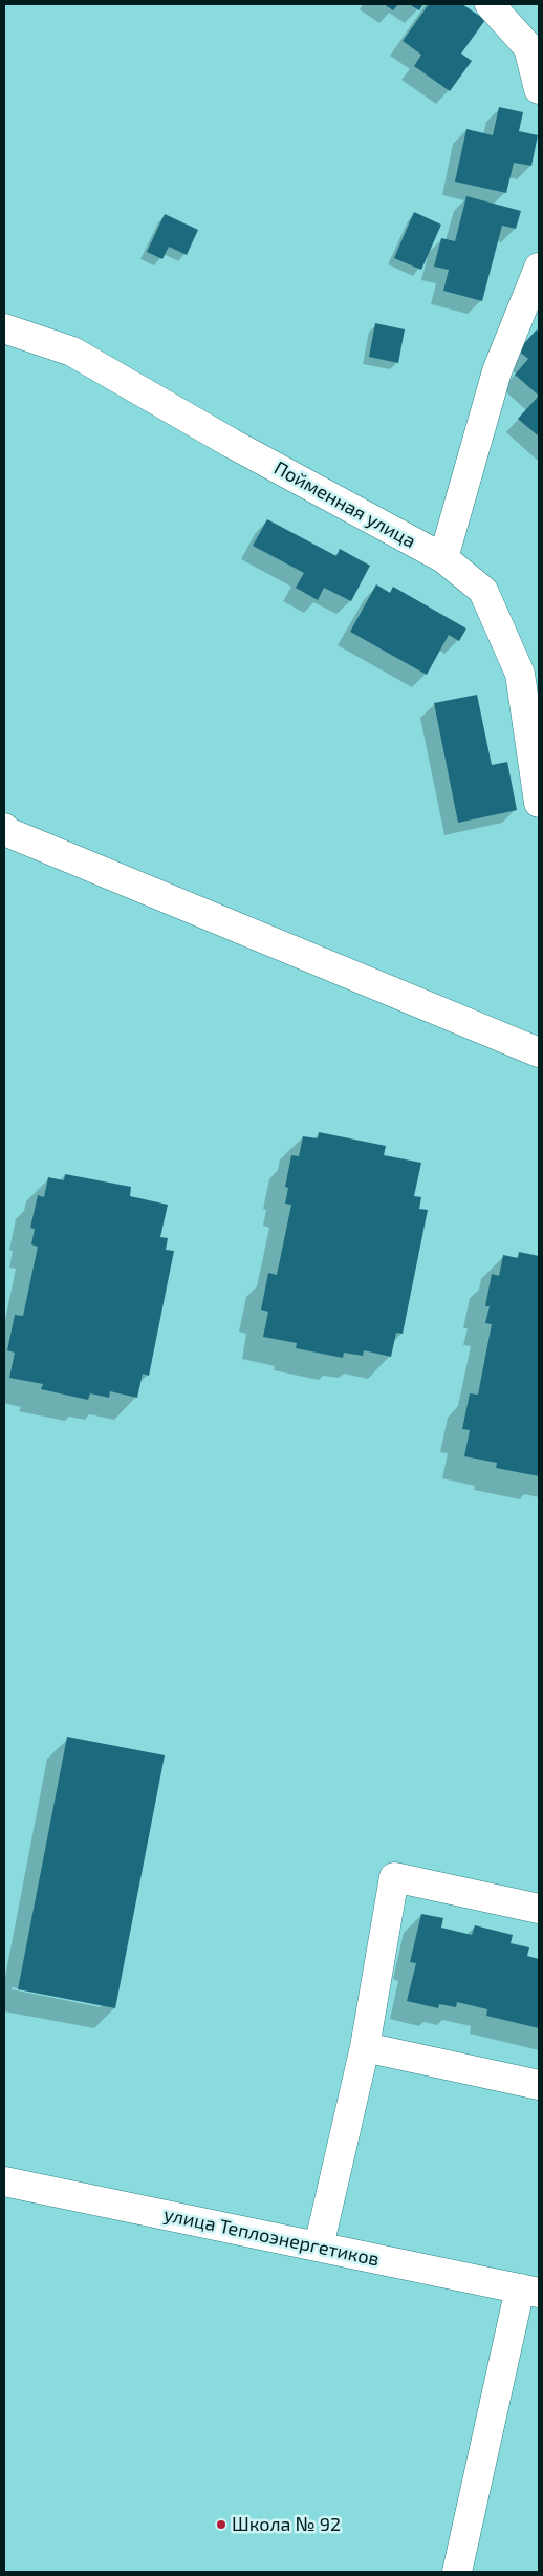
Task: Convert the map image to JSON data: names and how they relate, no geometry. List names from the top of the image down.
{
  "streets": {
    "street": ["Пойменная улица", "улица Теплоэнергетиков"]
  },
  "places": ["Школа № 92"]
}
